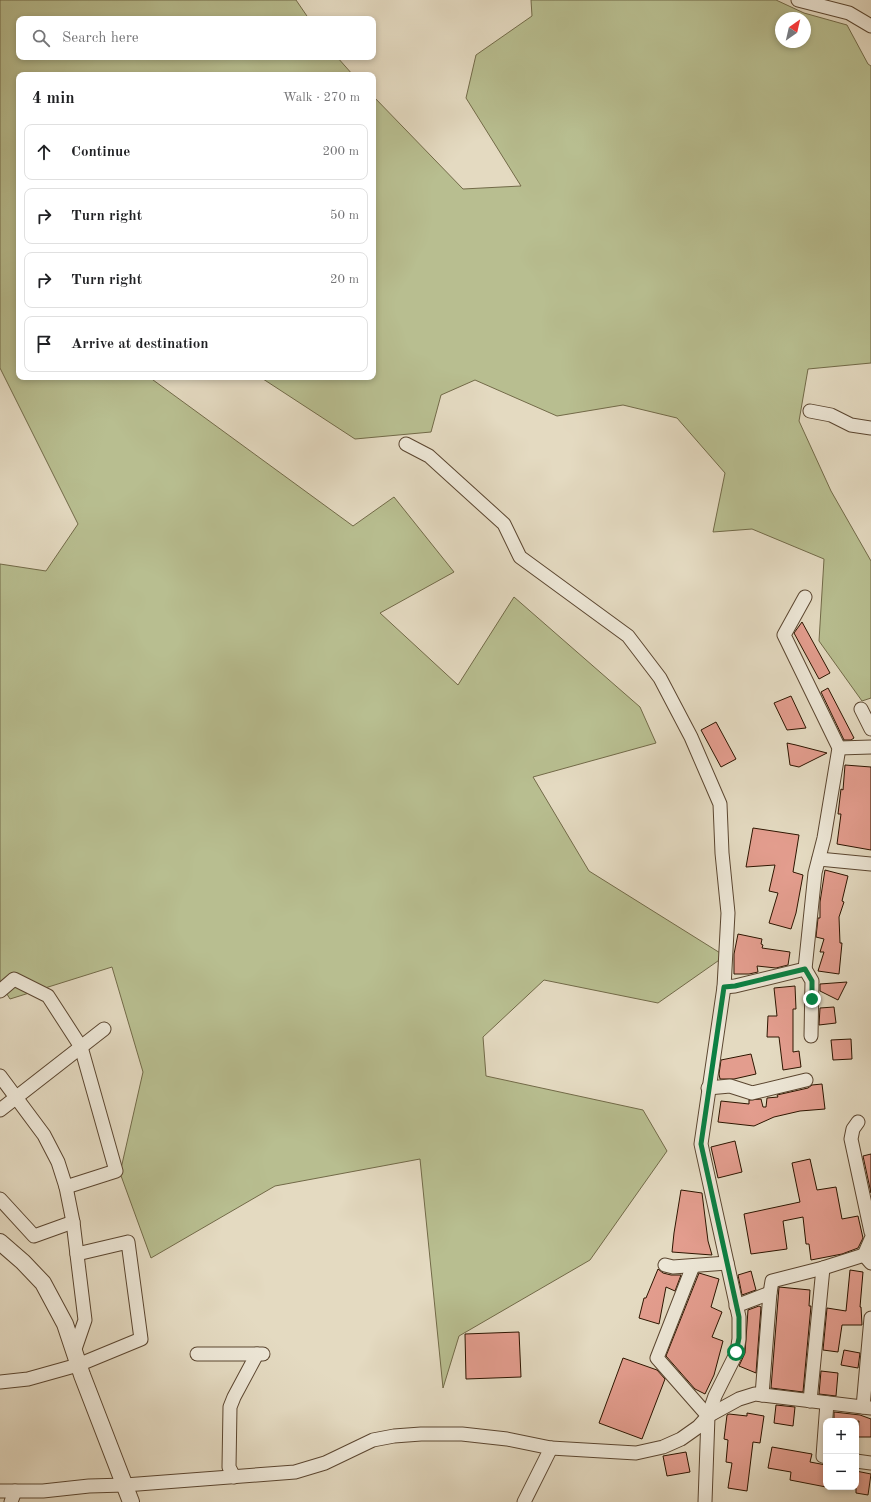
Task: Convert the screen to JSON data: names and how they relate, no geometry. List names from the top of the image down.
{
  "north": "top right",
  "page": {
    "search": "Search here",
    "heading": ["4 min", "Walk · 270 m"],
    "list": [
      ["Continue", "200 m"],
      ["Turn right", "50 m"],
      ["Turn right", "20 m"],
      "Arrive at destination"
    ],
    "map_buttons": ["+", "−"]
  }
}
